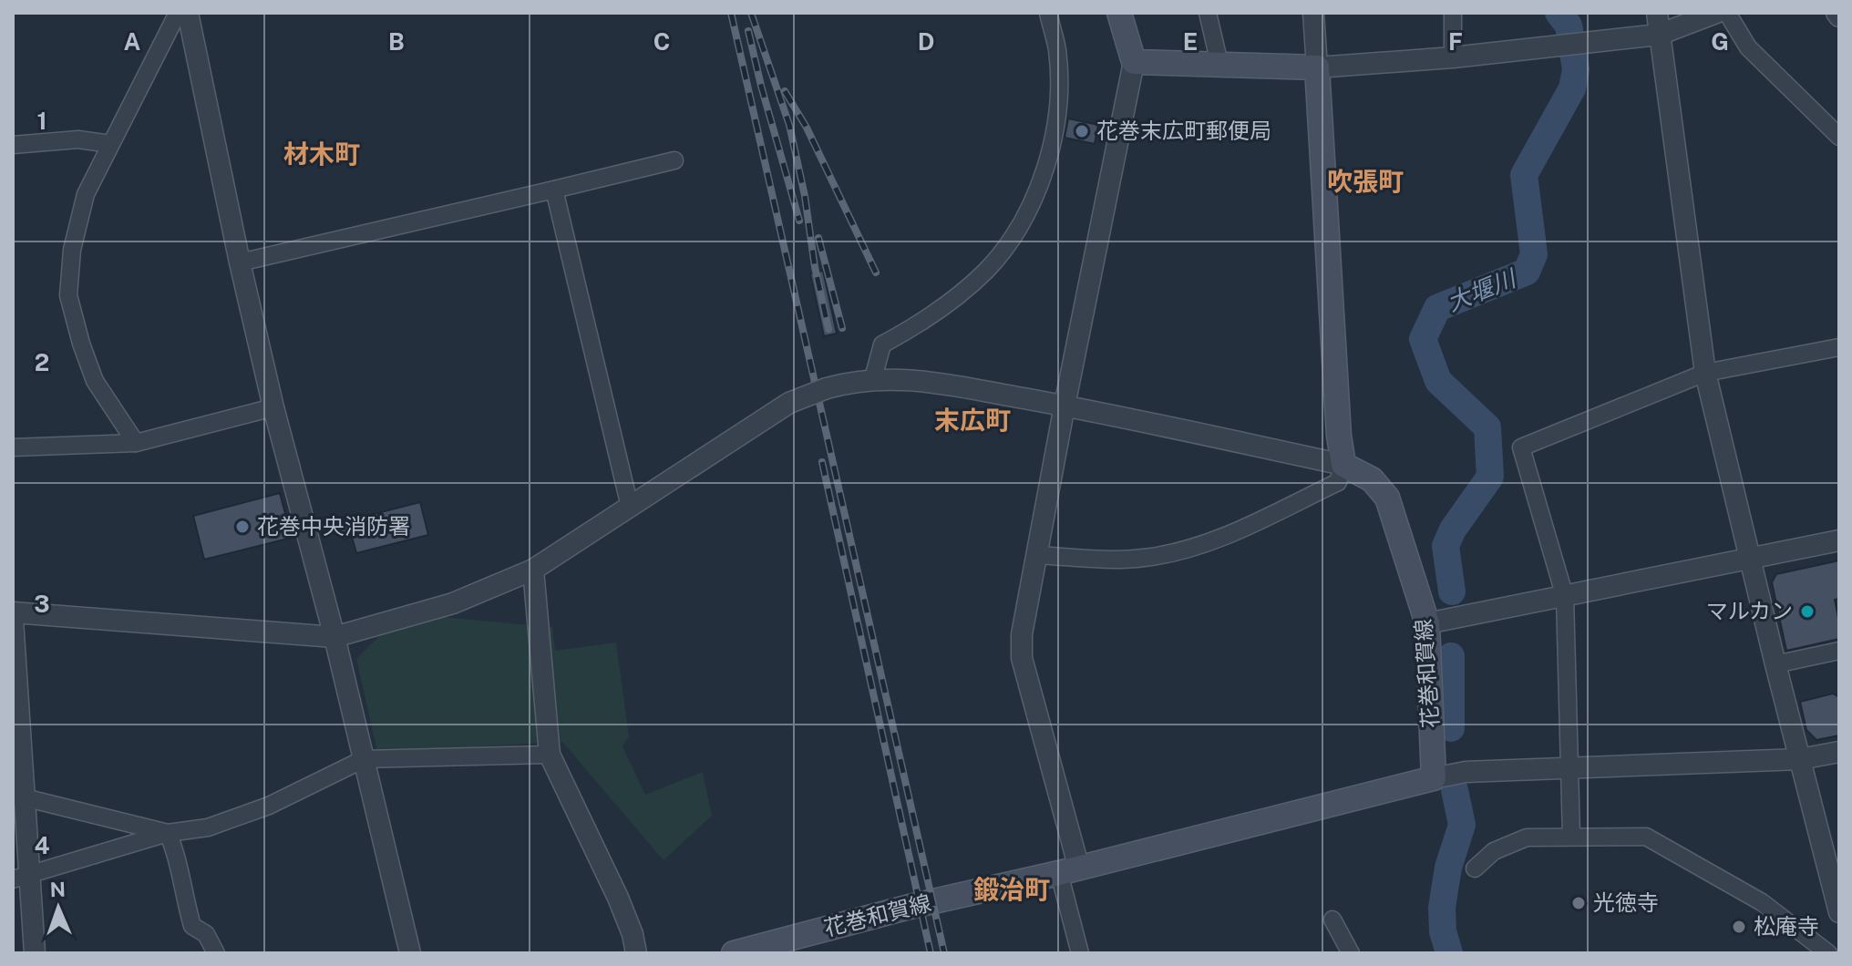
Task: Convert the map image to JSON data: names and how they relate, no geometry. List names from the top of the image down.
{
  "streets": {
    "main road": ["花巻和賀線"]
  },
  "districts": [
    "材木町",
    "吹張町",
    "末広町",
    "鍛治町"
  ],
  "water": ["大堰川"],
  "places": [
    "花巻末広町郵便局",
    "花巻中央消防署",
    "マルカン",
    "光徳寺",
    "松庵寺"
  ],
  "north": "top",
  "grid": {
    "columns": [
      "A",
      "B",
      "C",
      "D",
      "E",
      "F",
      "G"
    ],
    "rows": [
      "1",
      "2",
      "3",
      "4"
    ]
  }
}
